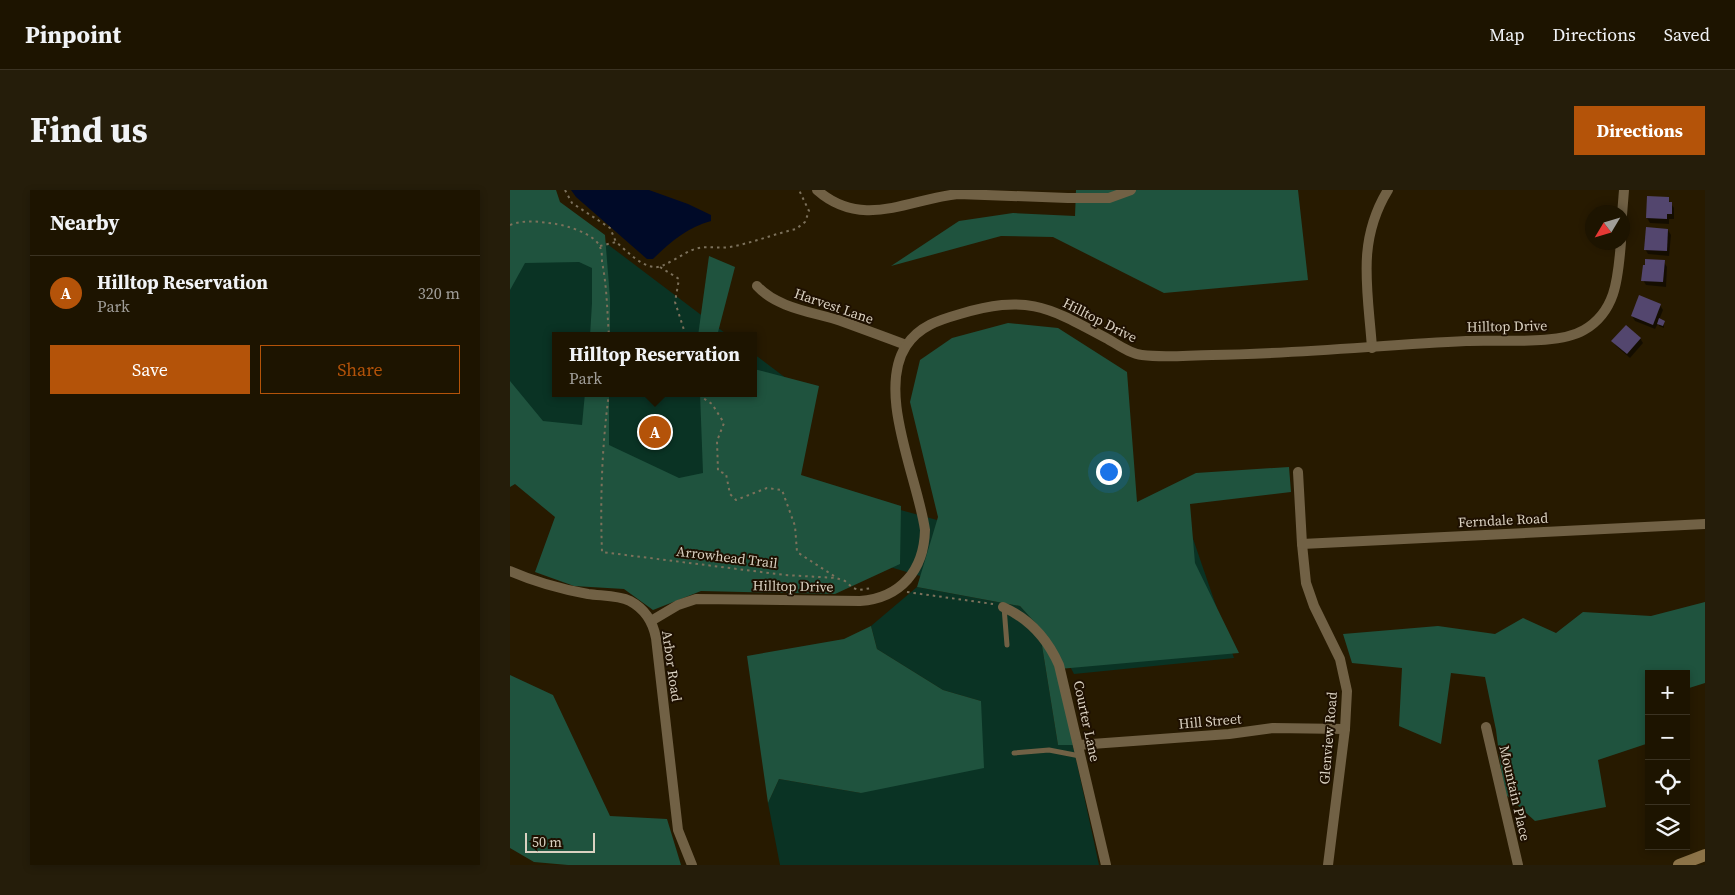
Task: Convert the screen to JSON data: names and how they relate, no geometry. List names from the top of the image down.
{
  "streets": {
    "street": [
      "Harvest Lane",
      "Hilltop Drive",
      "Ferndale Road",
      "Arbor Road",
      "Courter Lane",
      "Hill Street",
      "Glenview Road",
      "Mountain Place"
    ],
    "path": ["Arrowhead Trail"]
  },
  "crossings": [
    ["Harvest Lane", "Hilltop Drive"],
    ["Hilltop Drive", "Arbor Road"],
    ["Ferndale Road", "Glenview Road"],
    ["Courter Lane", "Hill Street"],
    ["Hill Street", "Glenview Road"]
  ],
  "scale_bar": "50 m",
  "north": "bottom left",
  "page": {
    "header": "Pinpoint",
    "nav": ["Map", "Directions", "Saved"],
    "title": "Find us",
    "buttons": [
      "Directions",
      ["Save", "Share"]
    ],
    "heading": "Nearby",
    "list": [
      {
        "mark": "A",
        "name": "Hilltop Reservation",
        "note": "Park",
        "value": "320 m"
      }
    ],
    "popup": ["Hilltop Reservation", "Park"],
    "pins": "A",
    "map_buttons": ["+", "−"],
    "scale": "50 m"
  }
}
